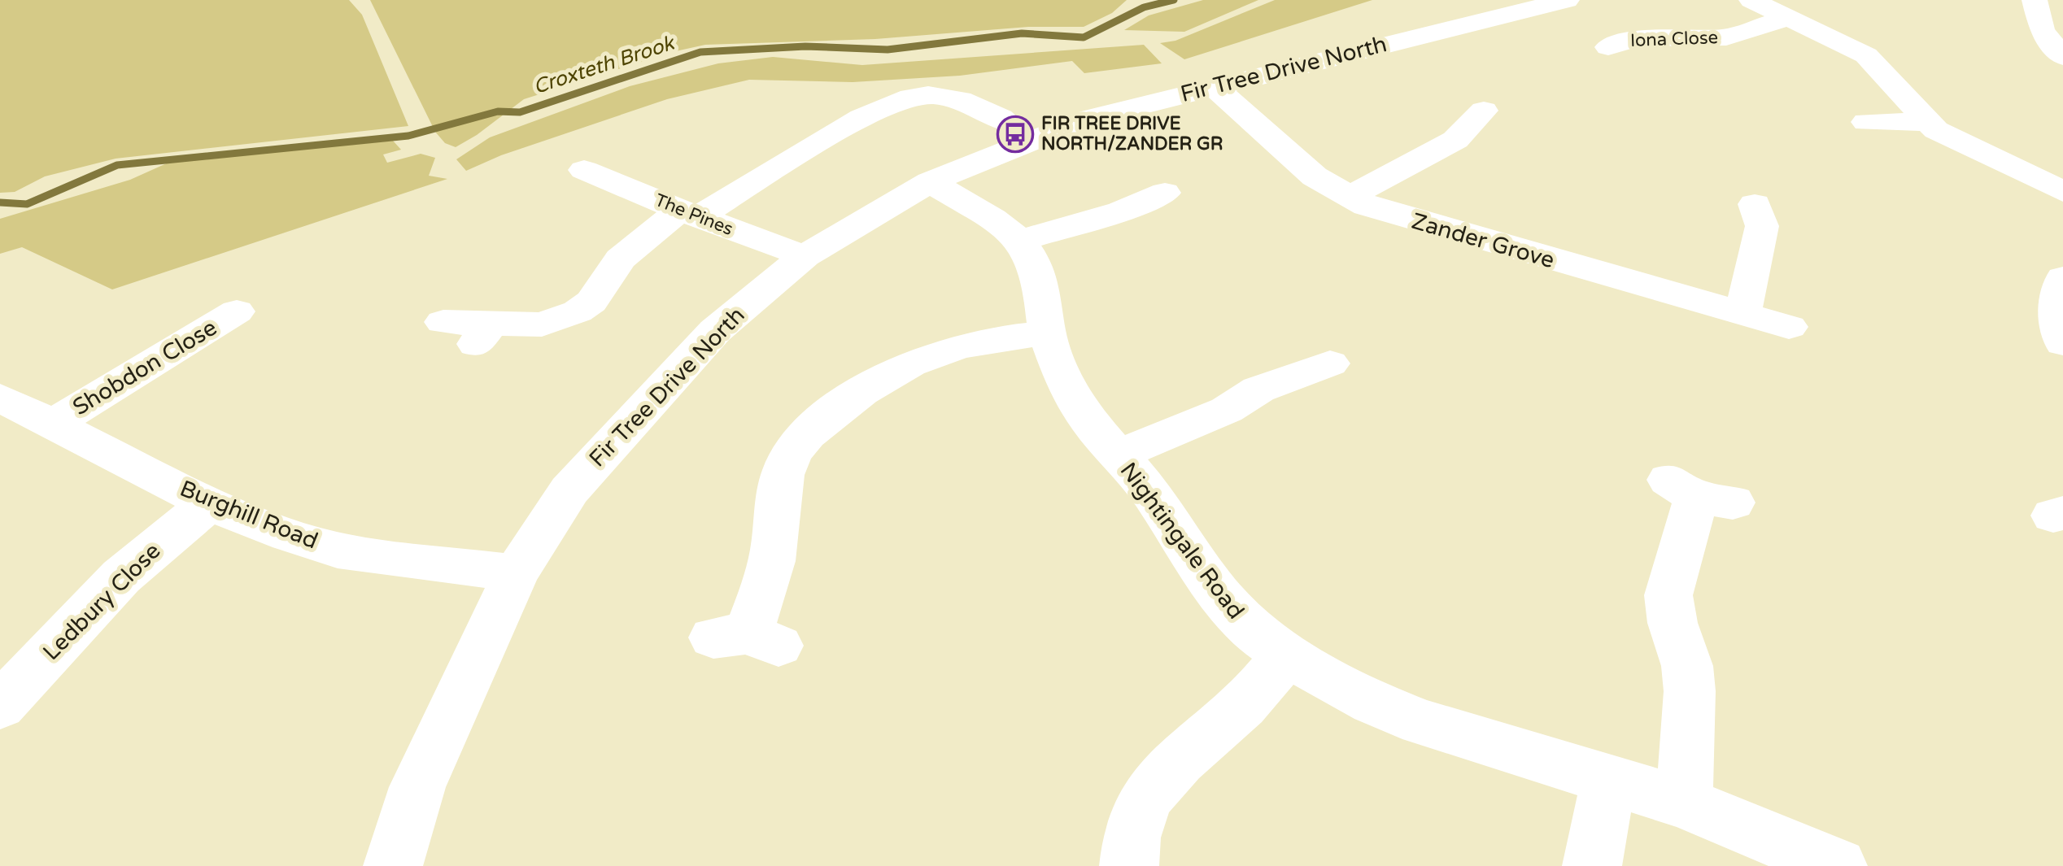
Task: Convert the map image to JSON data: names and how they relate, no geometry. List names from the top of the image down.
{
  "streets": {
    "street": [
      "Iona Close",
      "Fir Tree Drive North",
      "The Pines",
      "Zander Grove",
      "Shobdon Close",
      "Burghill Road",
      "Nightingale Road",
      "Ledbury Close"
    ]
  },
  "crossings": [
    ["Fir Tree Drive North", "The Pines"],
    ["Fir Tree Drive North", "Zander Grove"],
    ["Fir Tree Drive North", "Burghill Road"],
    ["Fir Tree Drive North", "Nightingale Road"],
    ["Shobdon Close", "Burghill Road"],
    ["Burghill Road", "Ledbury Close"]
  ],
  "water": ["Croxteth Brook"],
  "places": {
    "bus stop": ["FIR TREE DRIVE NORTH/ZANDER GR"]
  }
}
